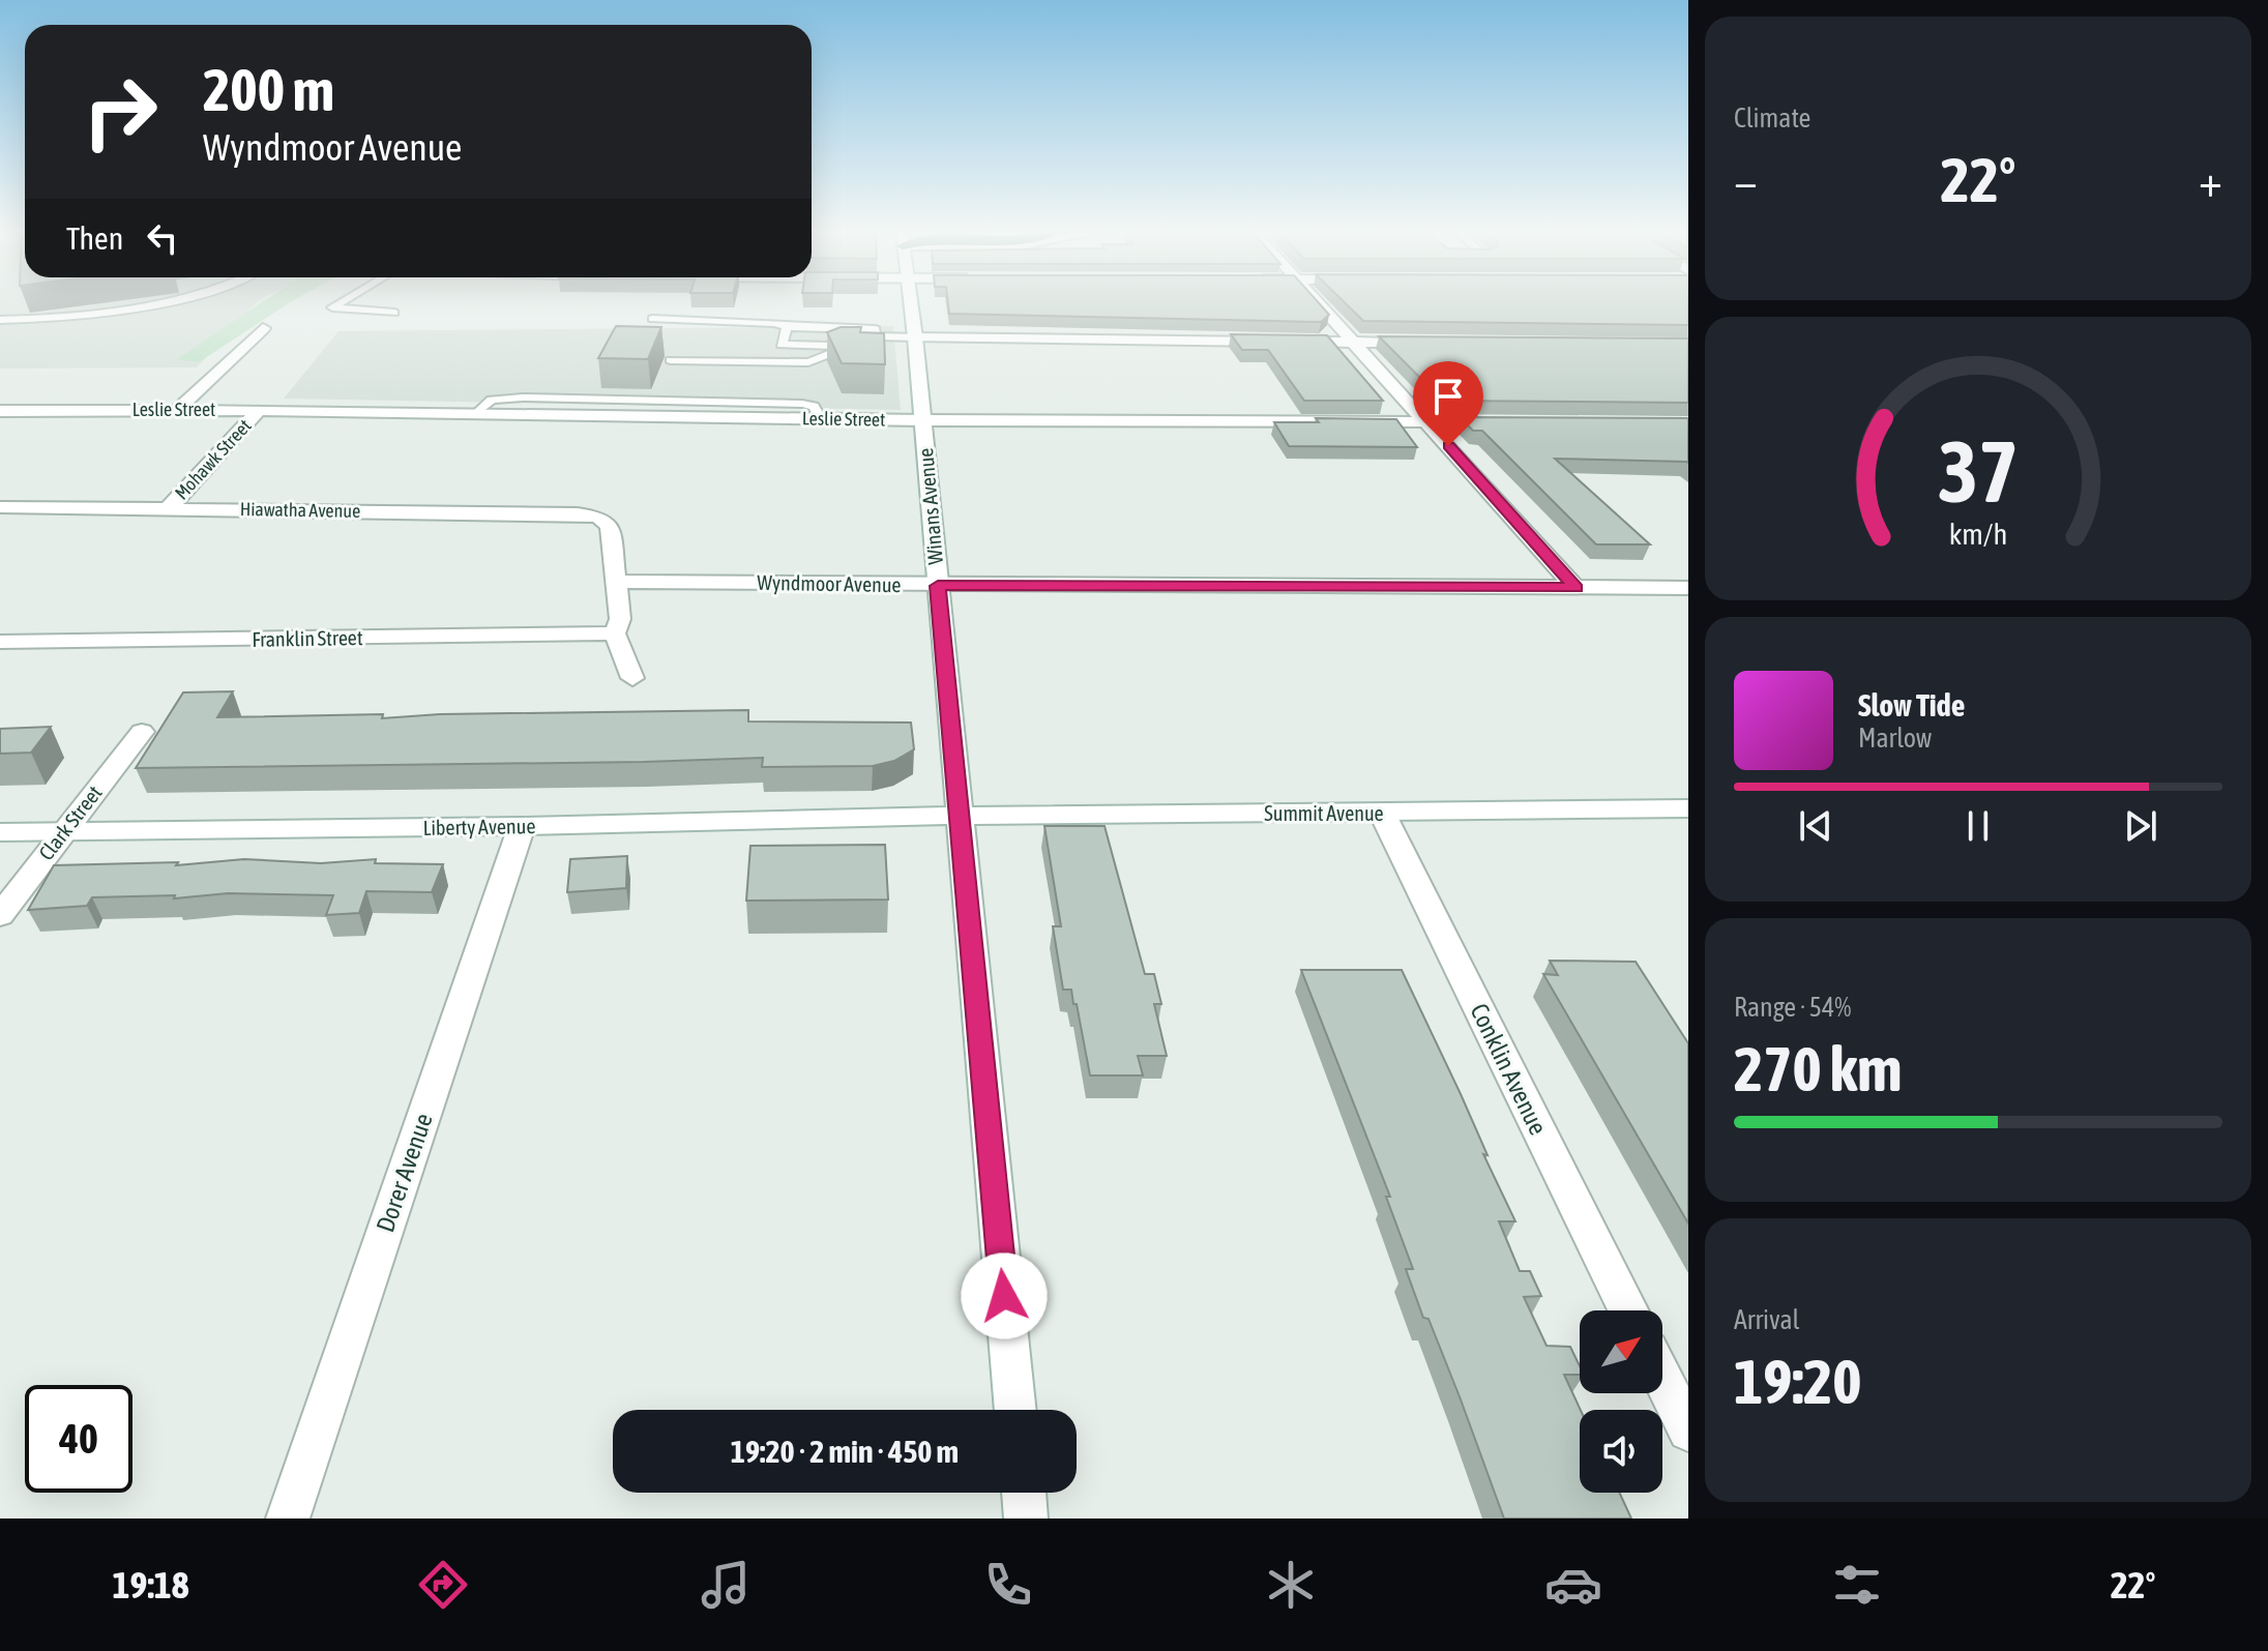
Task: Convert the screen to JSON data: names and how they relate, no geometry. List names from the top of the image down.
{
  "streets": {
    "street": [
      "Leslie Street",
      "Mohawk Street",
      "Winans Avenue",
      "Hiawatha Avenue",
      "Wyndmoor Avenue",
      "Franklin Street",
      "Summit Avenue",
      "Clark Street",
      "Liberty Avenue",
      "Conklin Avenue",
      "Dorer Avenue"
    ]
  },
  "crossings": [
    ["Leslie Street", "Mohawk Street"],
    ["Leslie Street", "Winans Avenue"],
    ["Mohawk Street", "Hiawatha Avenue"],
    ["Winans Avenue", "Wyndmoor Avenue"],
    ["Winans Avenue", "Summit Avenue"],
    ["Winans Avenue", "Liberty Avenue"],
    ["Hiawatha Avenue", "Wyndmoor Avenue"],
    ["Summit Avenue", "Liberty Avenue"],
    ["Summit Avenue", "Conklin Avenue"],
    ["Clark Street", "Liberty Avenue"],
    ["Liberty Avenue", "Dorer Avenue"]
  ],
  "north": "top right",
  "page": {
    "tile": [
      "Climate",
      ["Range · 54%", "270 km"],
      ["Arrival", "19:20"]
    ],
    "turn": ["200 m", "Wyndmoor Avenue"],
    "heat": ["−", "22°", "+"],
    "then": "Then",
    "song": ["Slow Tide", "Marlow"],
    "limit": "40",
    "trip": "19:20 · 2 min · 450 m",
    "tabs": ["19:18", "22°"],
    "gauge": ["37", "km/h"]
  }
}
